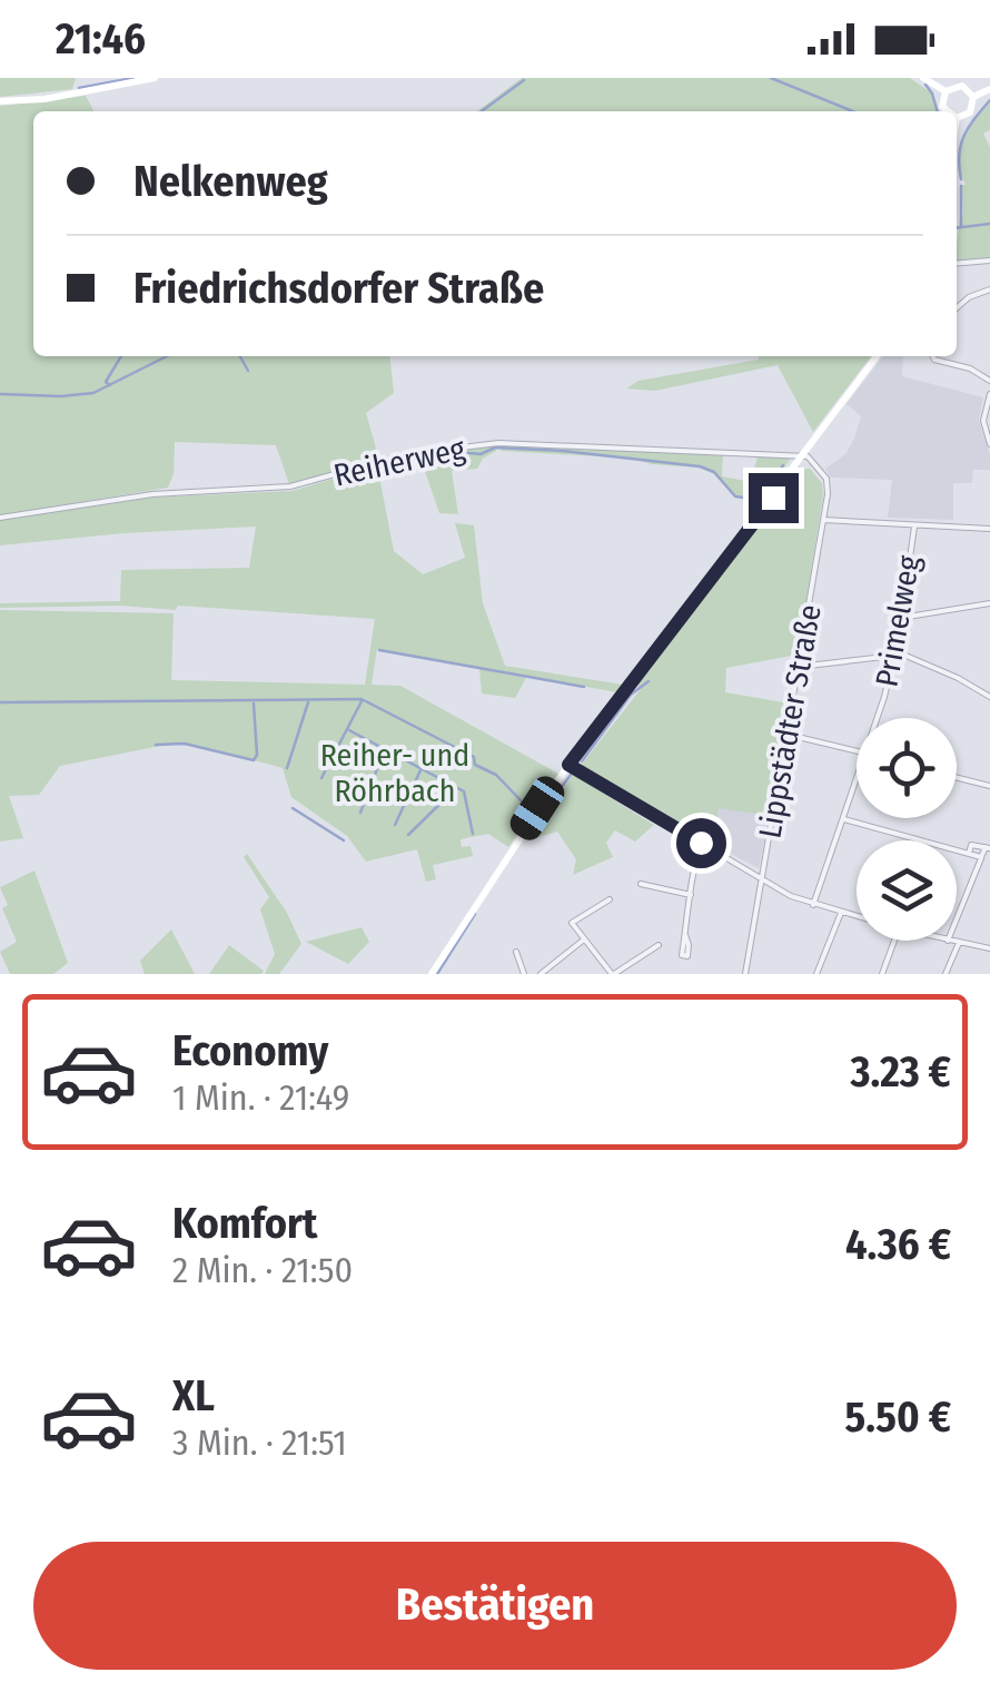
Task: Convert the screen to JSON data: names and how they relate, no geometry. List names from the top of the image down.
{
  "streets": {
    "street": ["Reiherweg", "Primelweg", "Lippstädter Straße"]
  },
  "crossings": [
    ["Reiherweg", "Lippstädter Straße"]
  ],
  "parks": ["Reiher- und Röhrbach"],
  "page": {
    "status": "21:46",
    "banner": ["Nelkenweg", "Friedrichsdorfer Straße"],
    "list": [
      {
        "name": "Economy",
        "note": "1 Min. · 21:49",
        "value": "3.23 €"
      },
      {
        "name": "Komfort",
        "note": "2 Min. · 21:50",
        "value": "4.36 €"
      },
      {
        "name": "XL",
        "note": "3 Min. · 21:51",
        "value": "5.50 €"
      }
    ],
    "buttons": "Bestätigen"
  }
}
